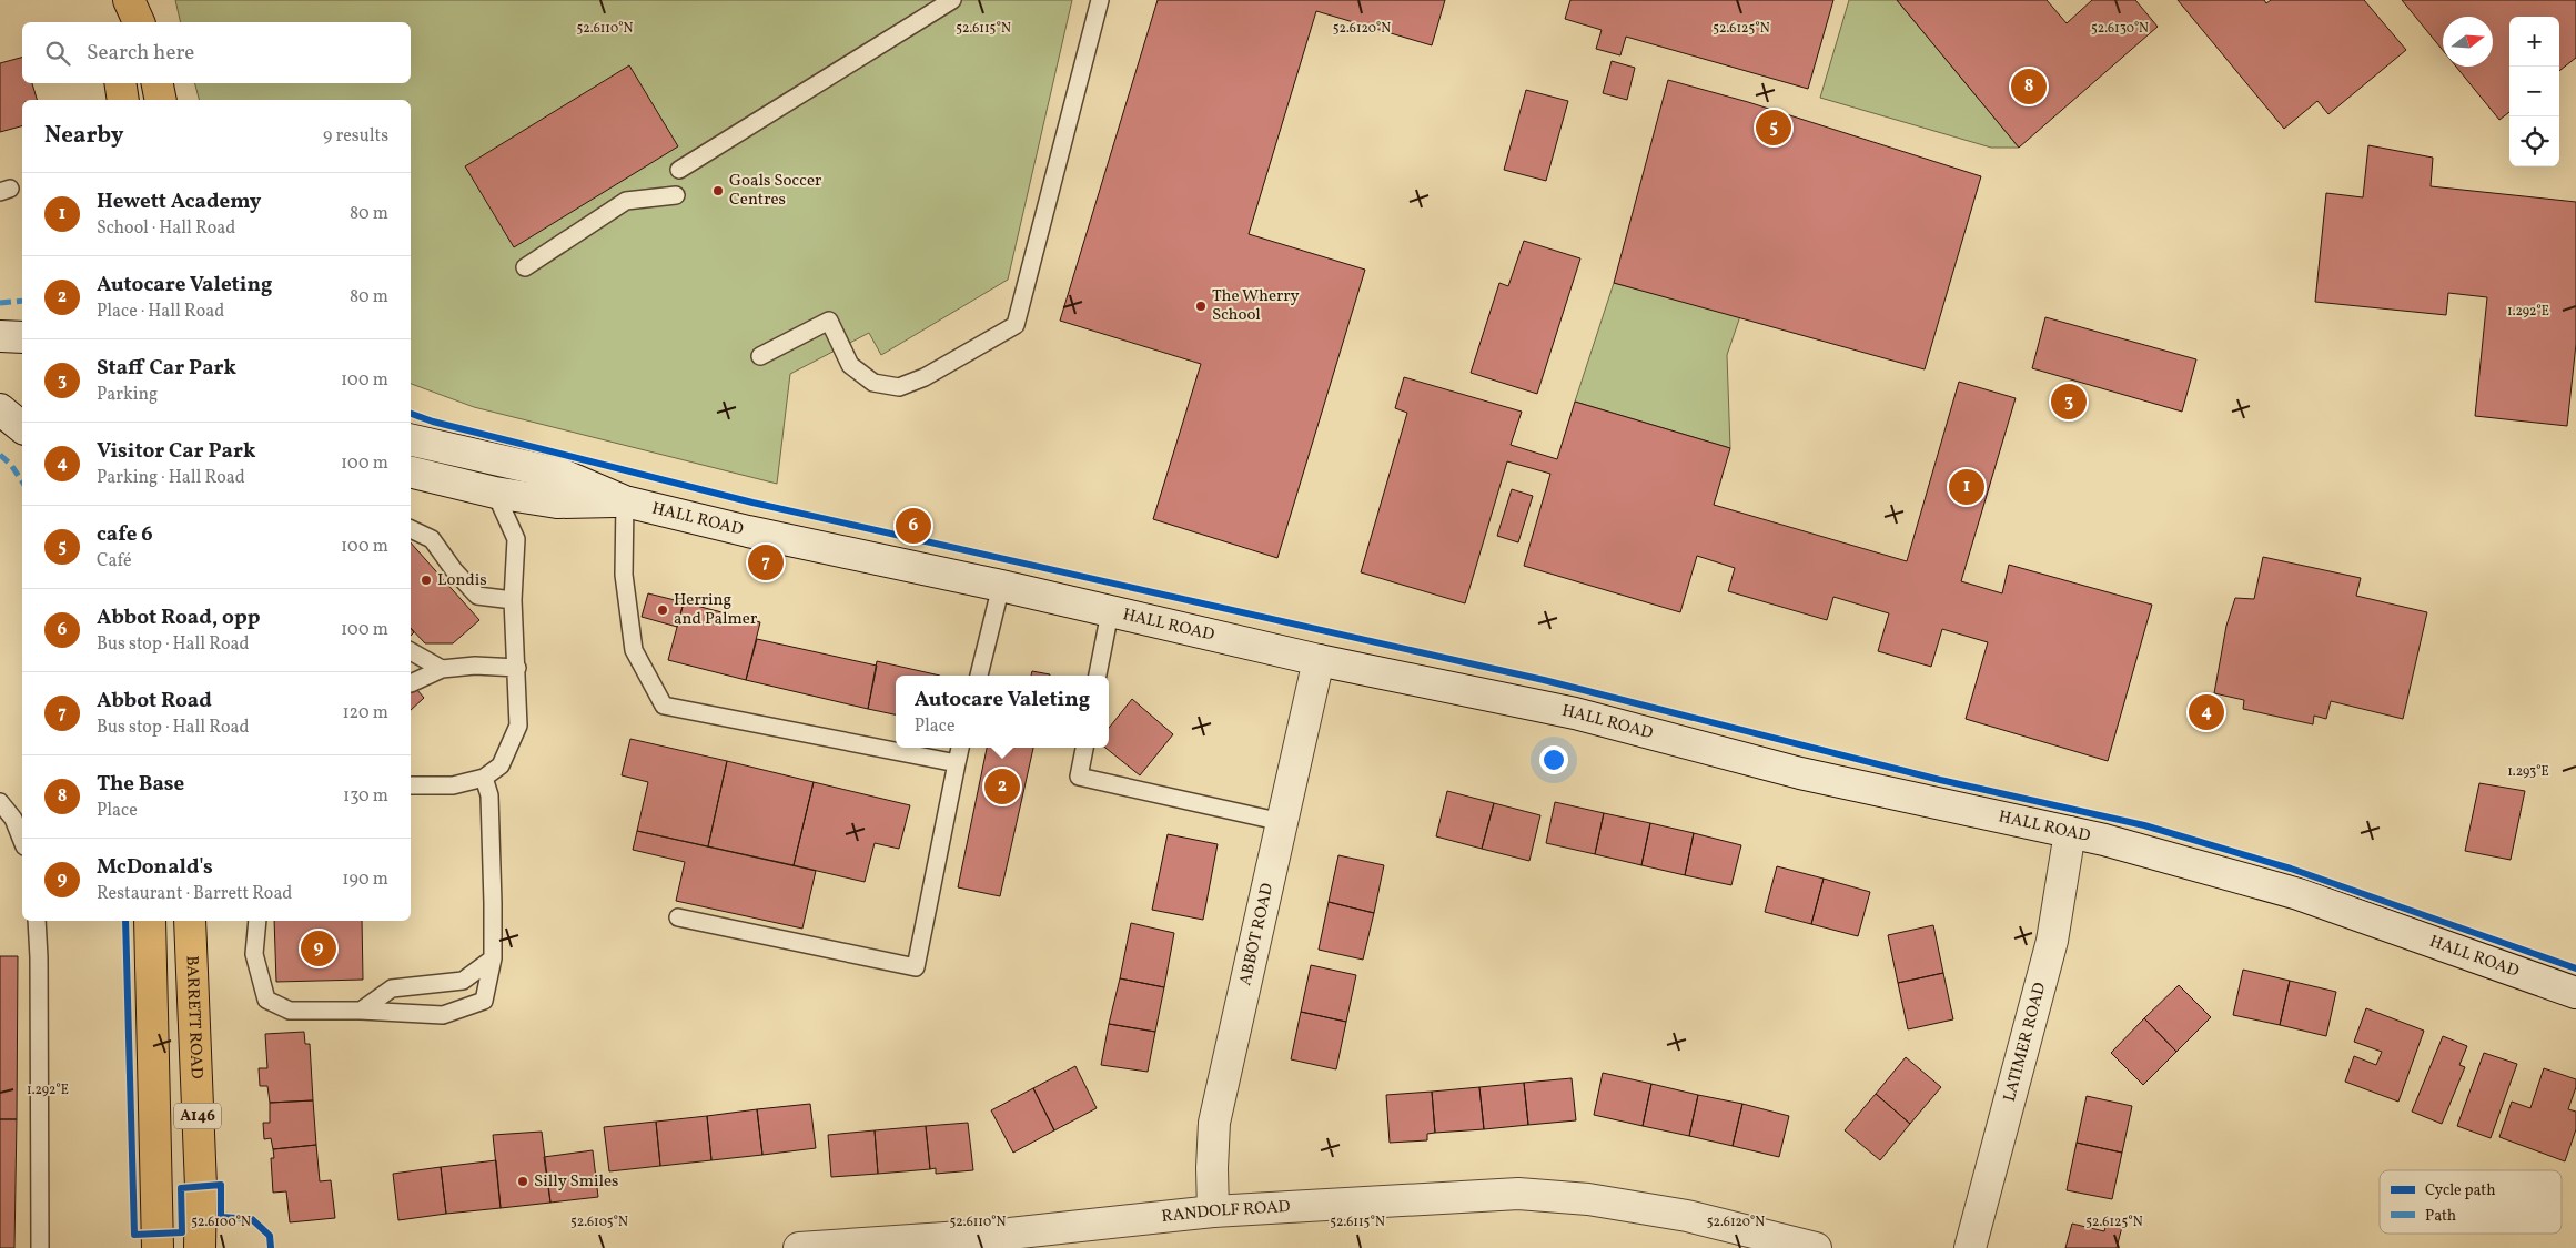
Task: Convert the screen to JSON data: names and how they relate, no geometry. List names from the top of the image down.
{
  "streets": {
    "highway": ["BARRETT ROAD", "A146"],
    "street": [
      "HALL ROAD",
      "ABBOT ROAD",
      "LATIMER ROAD",
      "RANDOLF ROAD"
    ]
  },
  "crossings": [
    ["HALL ROAD", "ABBOT ROAD"],
    ["HALL ROAD", "LATIMER ROAD"],
    ["ABBOT ROAD", "RANDOLF ROAD"]
  ],
  "places": [
    "Goals Soccer Centres",
    "The Wherry School",
    "Londis",
    "Herring and Palmer",
    "Silly Smiles"
  ],
  "legend": ["Cycle path", "Path"],
  "north": "right",
  "page": {
    "map_buttons": ["+", "−"],
    "search": "Search here",
    "pins": [
      "8",
      "5",
      "3",
      "1",
      "6",
      "7",
      "4",
      "2",
      "9"
    ],
    "heading": ["Nearby", "9 results"],
    "list": [
      {
        "mark": "1",
        "name": "Hewett Academy",
        "note": "School · Hall Road",
        "value": "80 m"
      },
      {
        "mark": "2",
        "name": "Autocare Valeting",
        "note": "Place · Hall Road",
        "value": "80 m"
      },
      {
        "mark": "3",
        "name": "Staff Car Park",
        "note": "Parking",
        "value": "100 m"
      },
      {
        "mark": "4",
        "name": "Visitor Car Park",
        "note": "Parking · Hall Road",
        "value": "100 m"
      },
      {
        "mark": "5",
        "name": "cafe 6",
        "note": "Café",
        "value": "100 m"
      },
      {
        "mark": "6",
        "name": "Abbot Road, opp",
        "note": "Bus stop · Hall Road",
        "value": "100 m"
      },
      {
        "mark": "7",
        "name": "Abbot Road",
        "note": "Bus stop · Hall Road",
        "value": "120 m"
      },
      {
        "mark": "8",
        "name": "The Base",
        "note": "Place",
        "value": "130 m"
      },
      {
        "mark": "9",
        "name": "McDonald's",
        "note": "Restaurant · Barrett Road",
        "value": "190 m"
      }
    ],
    "popup": ["Autocare Valeting", "Place"]
  },
  "coordinates": [
    "52.6110°N",
    "52.6115°N",
    "52.6120°N",
    "52.6125°N",
    "52.6130°N",
    "1.292°E",
    "1.293°E",
    "52.6100°N",
    "52.6105°N"
  ]
}
